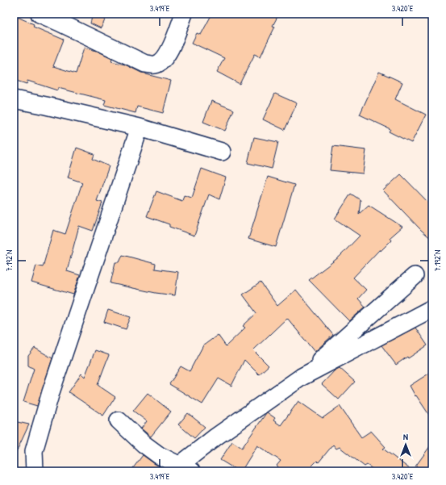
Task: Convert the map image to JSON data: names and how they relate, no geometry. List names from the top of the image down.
{
  "north": "top",
  "coordinates": ["3.419°E", "3.420°E", "7.192°N"]
}
